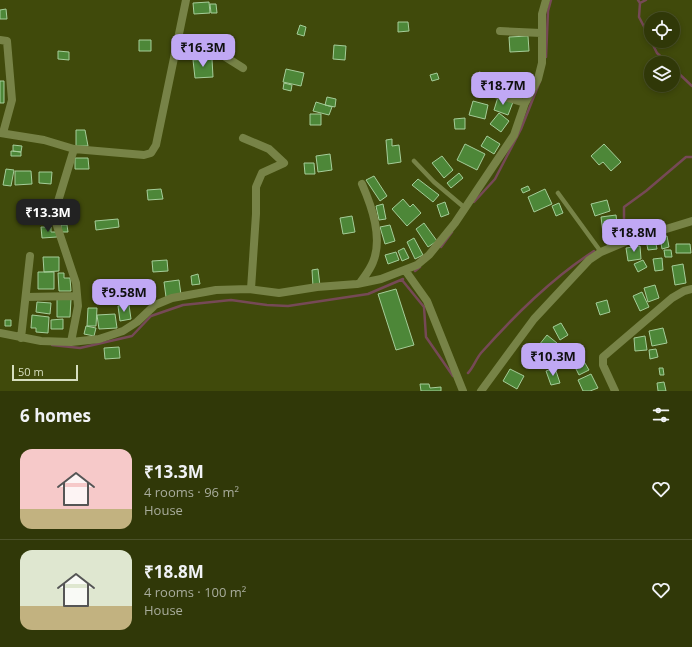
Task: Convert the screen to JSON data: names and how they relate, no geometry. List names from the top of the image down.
{
  "scale_bar": "50 m",
  "page": {
    "price": [
      "₹16.3M",
      "₹18.7M",
      "₹13.3M",
      "₹18.8M",
      "₹9.58M",
      "₹10.3M"
    ],
    "scale": "50 m",
    "heading": "6 homes",
    "list": [
      {
        "name": "₹13.3M",
        "note": "4 rooms · 96 m² · House"
      },
      {
        "name": "₹18.8M",
        "note": "4 rooms · 100 m² · House"
      }
    ]
  }
}
